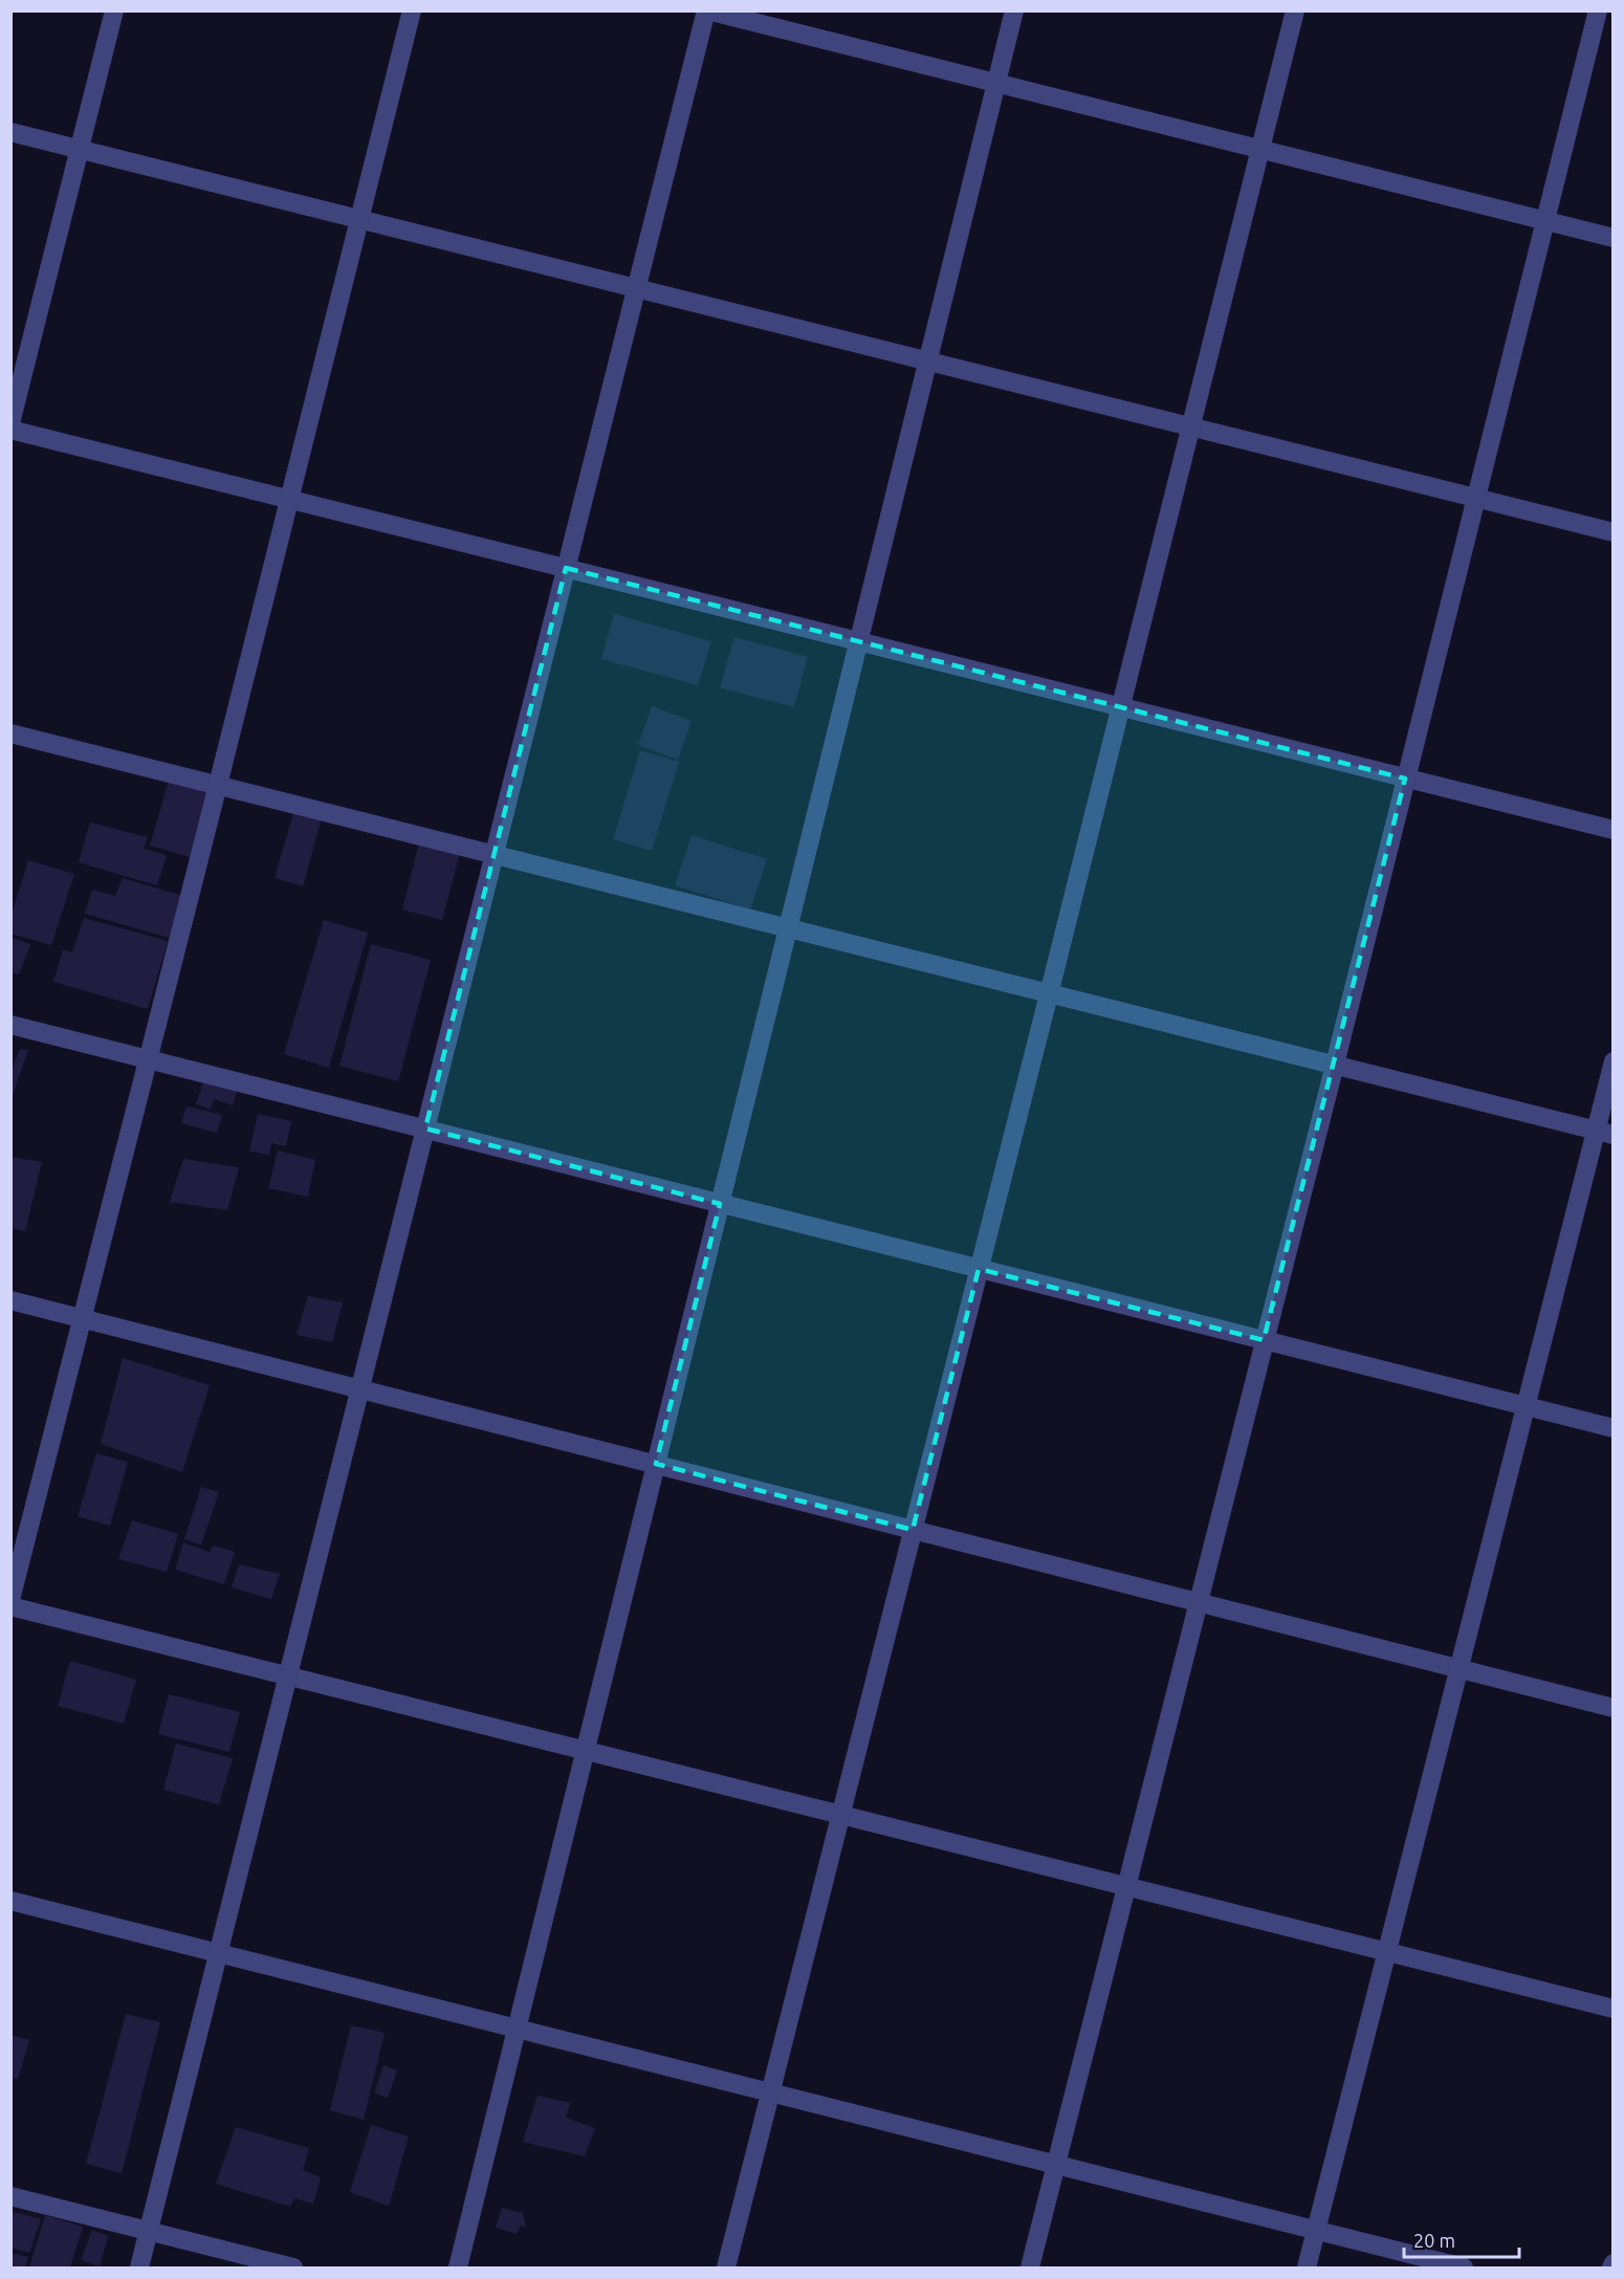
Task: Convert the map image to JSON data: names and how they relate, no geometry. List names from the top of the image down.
{
  "scale_bar": "20 m"
}
